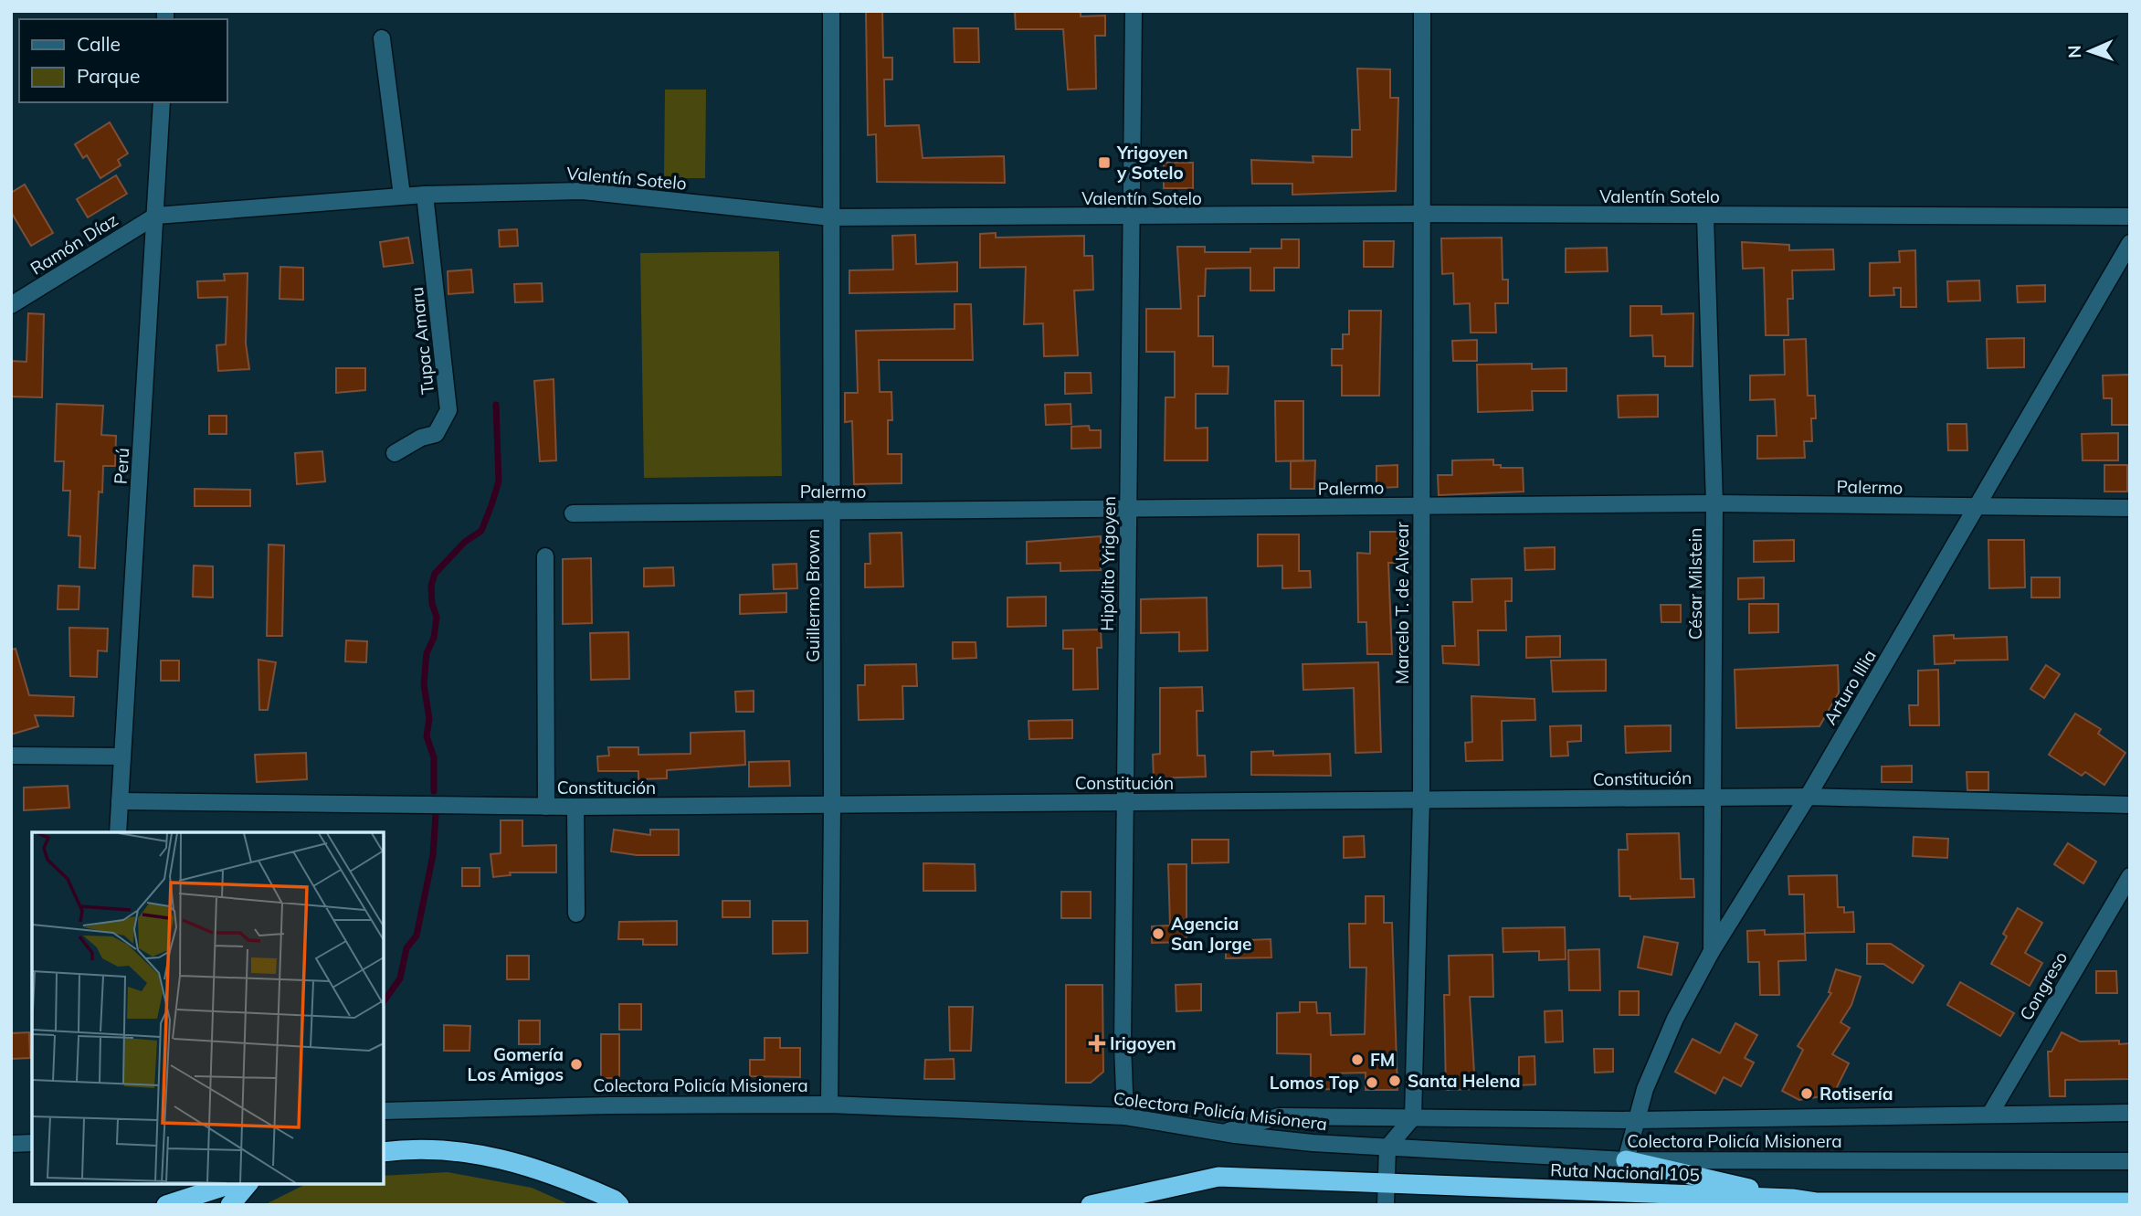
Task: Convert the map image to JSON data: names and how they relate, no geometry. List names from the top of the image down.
{
  "streets": {
    "highway": ["Ruta Nacional 105"],
    "street": [
      "Valentín Sotelo",
      "Ramón Díaz",
      "Tupac Amaru",
      "Perú",
      "Palermo",
      "Hipólito Yrigoyen",
      "César Milstein",
      "Guillermo Brown",
      "Marcelo T. de Alvear",
      "Arturo Illia",
      "Constitución",
      "Congreso",
      "Colectora Policía Misionera"
    ]
  },
  "crossings": [
    ["Valentín Sotelo", "Ramón Díaz"],
    ["Valentín Sotelo", "Tupac Amaru"],
    ["Valentín Sotelo", "Perú"],
    ["Valentín Sotelo", "Hipólito Yrigoyen"],
    ["Valentín Sotelo", "César Milstein"],
    ["Valentín Sotelo", "Guillermo Brown"],
    ["Valentín Sotelo", "Marcelo T. de Alvear"],
    ["Ramón Díaz", "Perú"],
    ["Perú", "Constitución"],
    ["Palermo", "Hipólito Yrigoyen"],
    ["Palermo", "César Milstein"],
    ["Palermo", "Guillermo Brown"],
    ["Palermo", "Marcelo T. de Alvear"],
    ["Palermo", "Arturo Illia"],
    ["Hipólito Yrigoyen", "Constitución"],
    ["Hipólito Yrigoyen", "Colectora Policía Misionera"],
    ["César Milstein", "Arturo Illia"],
    ["César Milstein", "Constitución"],
    ["Guillermo Brown", "Constitución"],
    ["Guillermo Brown", "Colectora Policía Misionera"],
    ["Marcelo T. de Alvear", "Constitución"],
    ["Arturo Illia", "Constitución"],
    ["Arturo Illia", "Colectora Policía Misionera"]
  ],
  "places": {
    "transit": ["Yrigoyen y Sotelo"],
    "other": [
      "Agencia San Jorge",
      "FM",
      "Gomería Los Amigos",
      "Santa Helena",
      "Lomos Top",
      "Rotisería"
    ],
    "health": ["Irigoyen"]
  },
  "legend": ["Calle", "Parque"],
  "north": "left"
}
